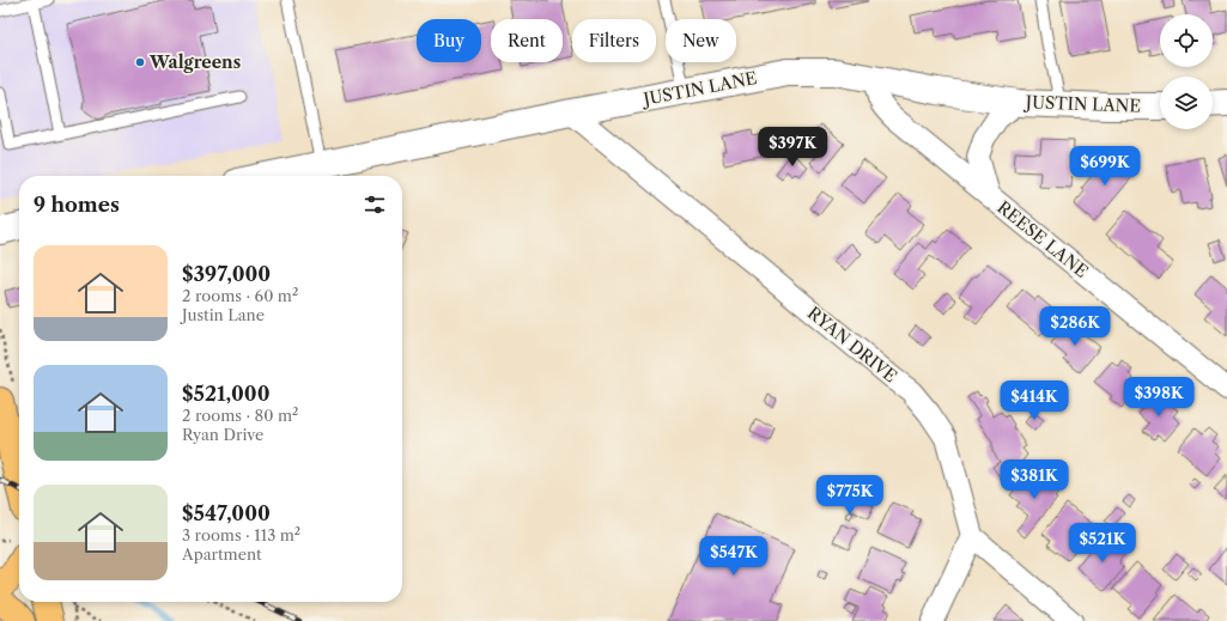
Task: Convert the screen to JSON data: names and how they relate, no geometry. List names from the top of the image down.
{
  "streets": {
    "street": ["JUSTIN LANE", "REESE LANE", "RYAN DRIVE"]
  },
  "crossings": [
    ["JUSTIN LANE", "REESE LANE"],
    ["JUSTIN LANE", "RYAN DRIVE"]
  ],
  "places": ["Walgreens"],
  "page": {
    "chip": [
      "Buy",
      "Rent",
      "Filters",
      "New"
    ],
    "price": [
      "$397K",
      "$699K",
      "$286K",
      "$398K",
      "$414K",
      "$381K",
      "$775K",
      "$521K",
      "$547K"
    ],
    "heading": "9 homes",
    "list": [
      {
        "name": "$397,000",
        "note": "2 rooms · 60 m² · Justin Lane"
      },
      {
        "name": "$521,000",
        "note": "2 rooms · 80 m² · Ryan Drive"
      },
      {
        "name": "$547,000",
        "note": "3 rooms · 113 m² · Apartment"
      }
    ]
  }
}
